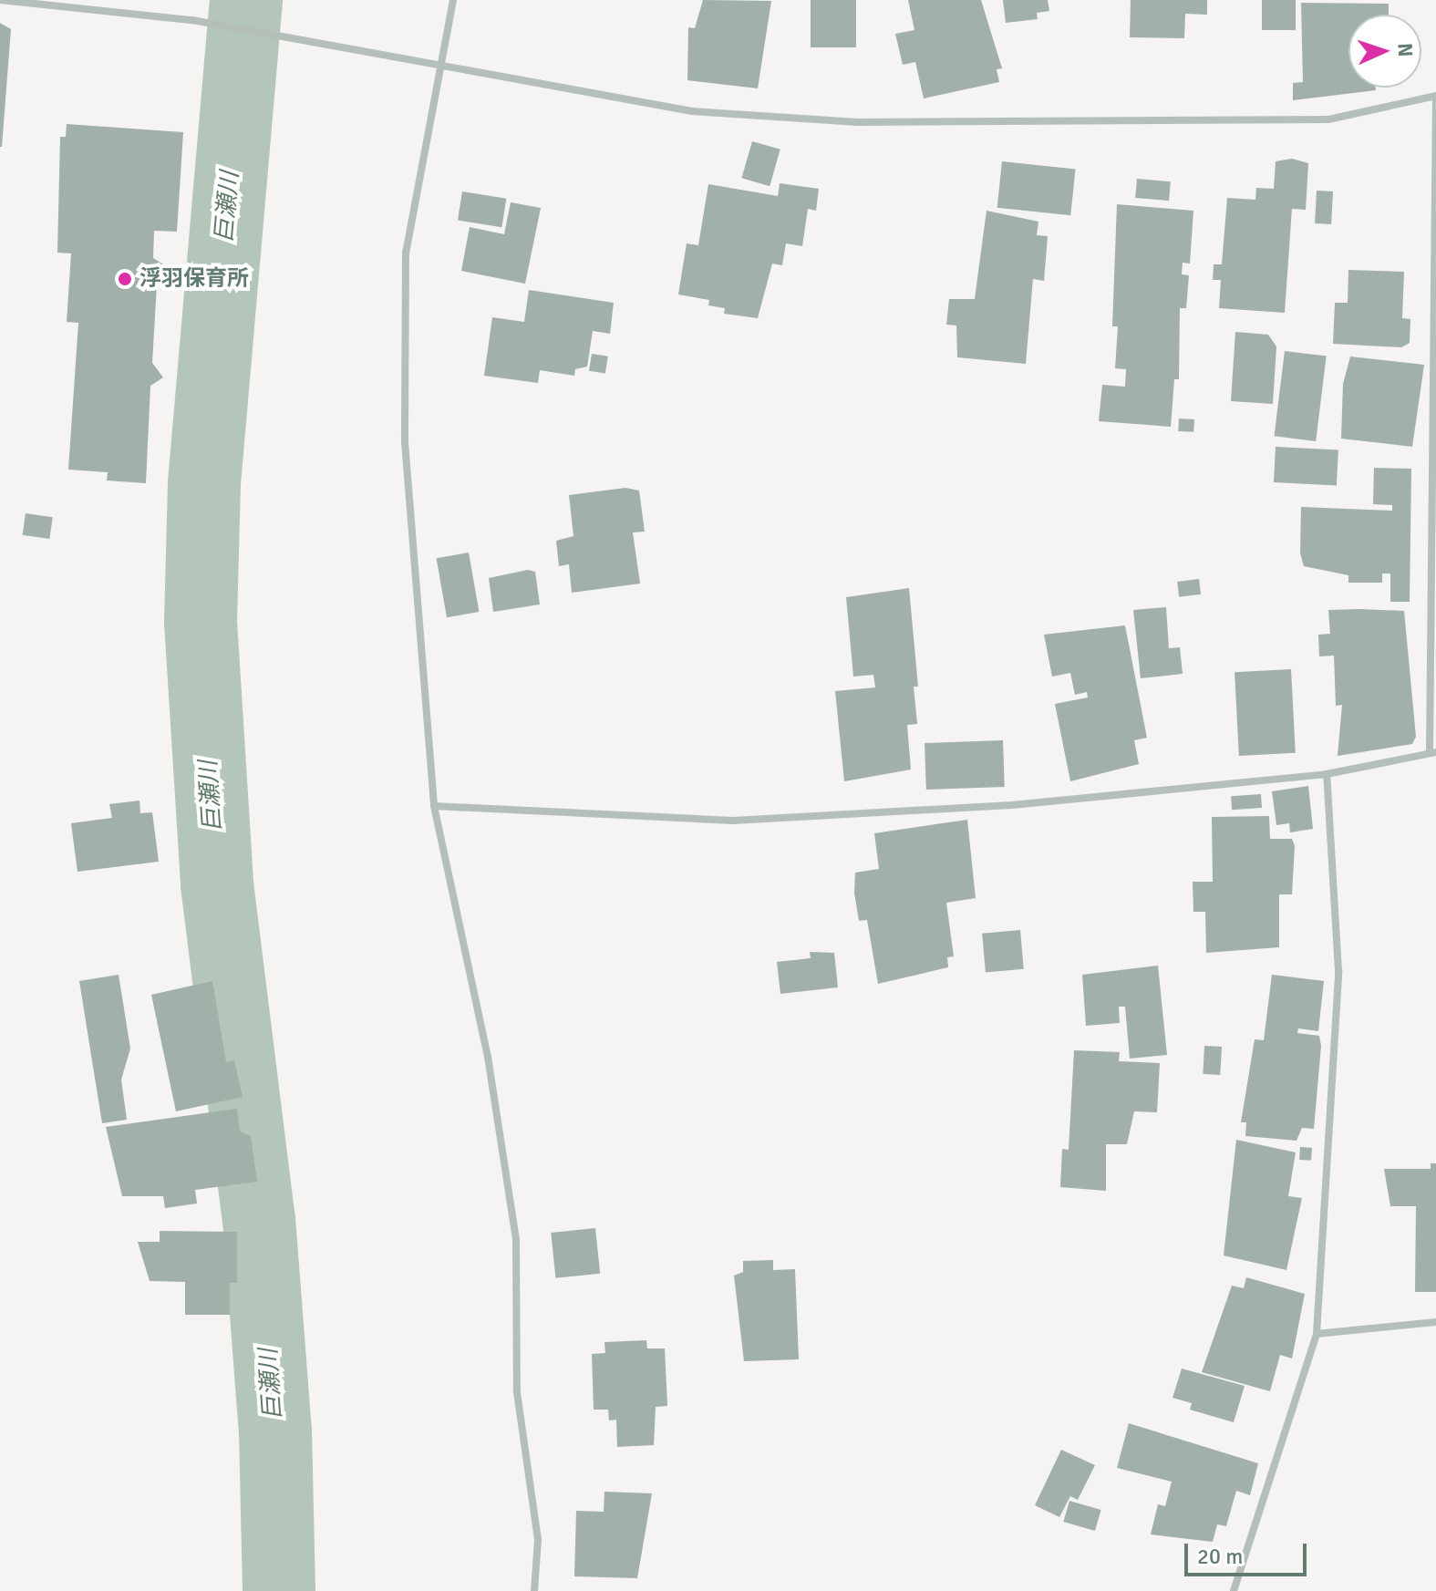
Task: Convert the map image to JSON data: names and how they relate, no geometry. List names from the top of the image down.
{
  "water": ["巨瀬川"],
  "places": ["浮羽保育所"],
  "scale_bar": "20 m",
  "north": "right"
}
